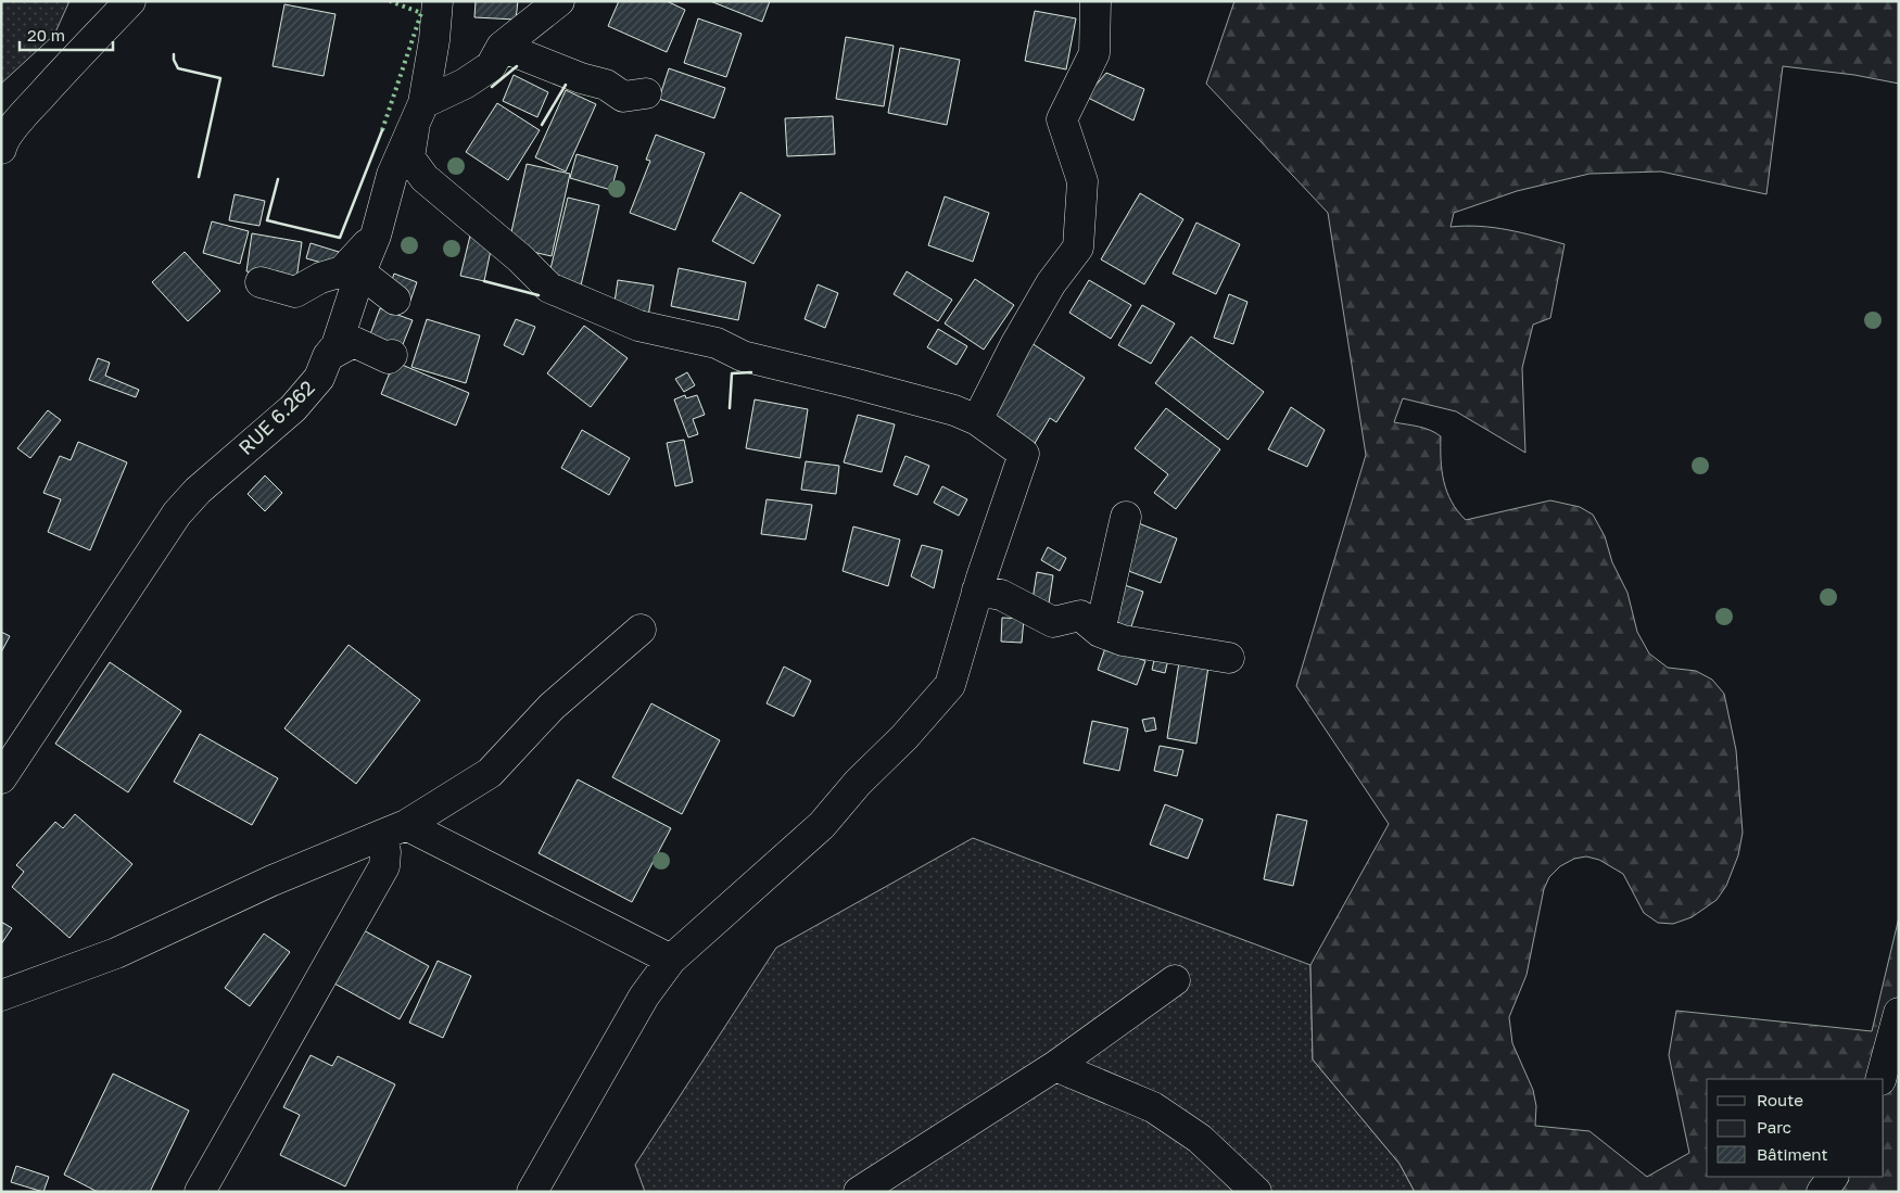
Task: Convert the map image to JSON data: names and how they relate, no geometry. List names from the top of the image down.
{
  "streets": {
    "street": ["RUE 6.262"]
  },
  "legend": ["Route", "Parc", "Bâtiment"],
  "scale_bar": "20 m"
}
